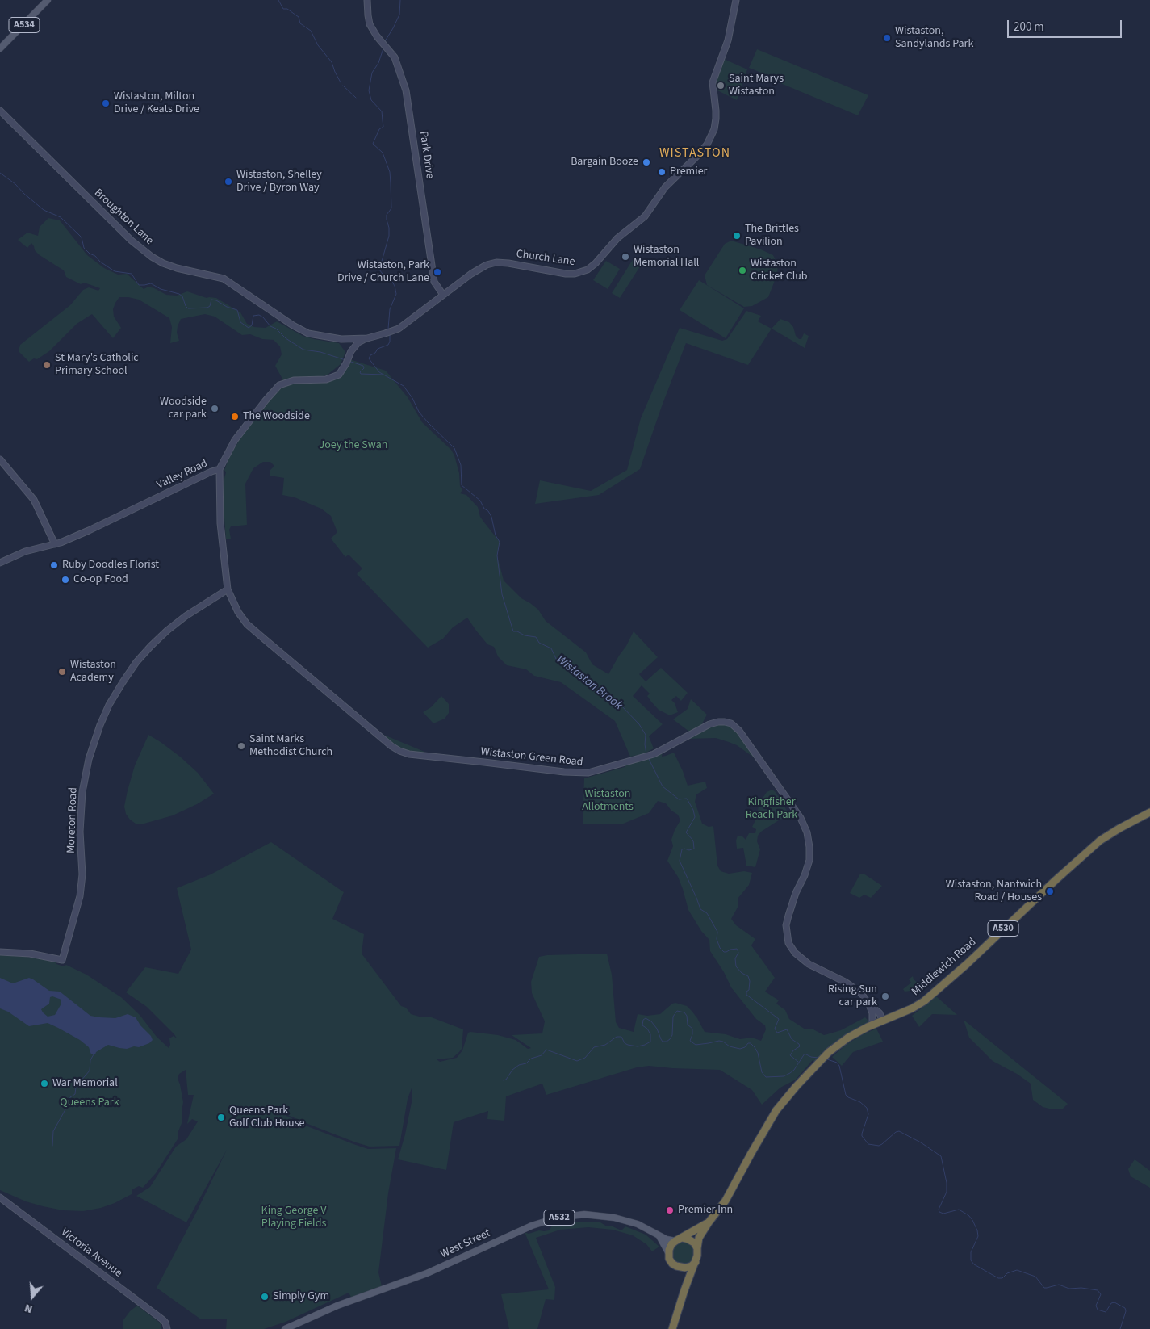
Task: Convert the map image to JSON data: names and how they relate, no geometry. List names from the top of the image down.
{
  "streets": {
    "highway": ["A530", "Middlewich Road"],
    "main road": ["A534", "A532", "West Street"],
    "street": [
      "Park Drive",
      "Broughton Lane",
      "Church Lane",
      "Valley Road",
      "Wistaston Green Road",
      "Moreton Road",
      "Victoria Avenue"
    ]
  },
  "crossings": [
    ["Park Drive", "Church Lane"],
    ["Broughton Lane", "Church Lane"],
    ["Valley Road", "Wistaston Green Road"],
    ["Wistaston Green Road", "Moreton Road"],
    ["Wistaston Green Road", "Middlewich Road"],
    ["Middlewich Road", "West Street"]
  ],
  "districts": ["WISTASTON"],
  "water": ["Wistaston Brook"],
  "parks": [
    "Joey the Swan",
    "Wistaston Allotments",
    "Kingfisher Reach Park",
    "Queens Park",
    "King George V Playing Fields"
  ],
  "places": [
    "Wistaston, Sandylands Park",
    "Saint Marys Wistaston",
    "Wistaston, Milton Drive / Keats Drive",
    "Bargain Booze",
    "Premier",
    "Wistaston, Shelley Drive / Byron Way",
    "The Brittles Pavilion",
    "Wistaston Memorial Hall",
    "Wistaston Cricket Club",
    "Wistaston, Park Drive / Church Lane",
    "St Mary's Catholic Primary School",
    "Woodside car park",
    "The Woodside",
    "Ruby Doodles Florist",
    "Co-op Food",
    "Wistaston Academy",
    "Saint Marks Methodist Church",
    "Wistaston, Nantwich Road / Houses",
    "Rising Sun car park",
    "War Memorial",
    "Queens Park Golf Club House",
    "Premier Inn",
    "Simply Gym"
  ],
  "scale_bar": "200 m",
  "north": "bottom"
}
